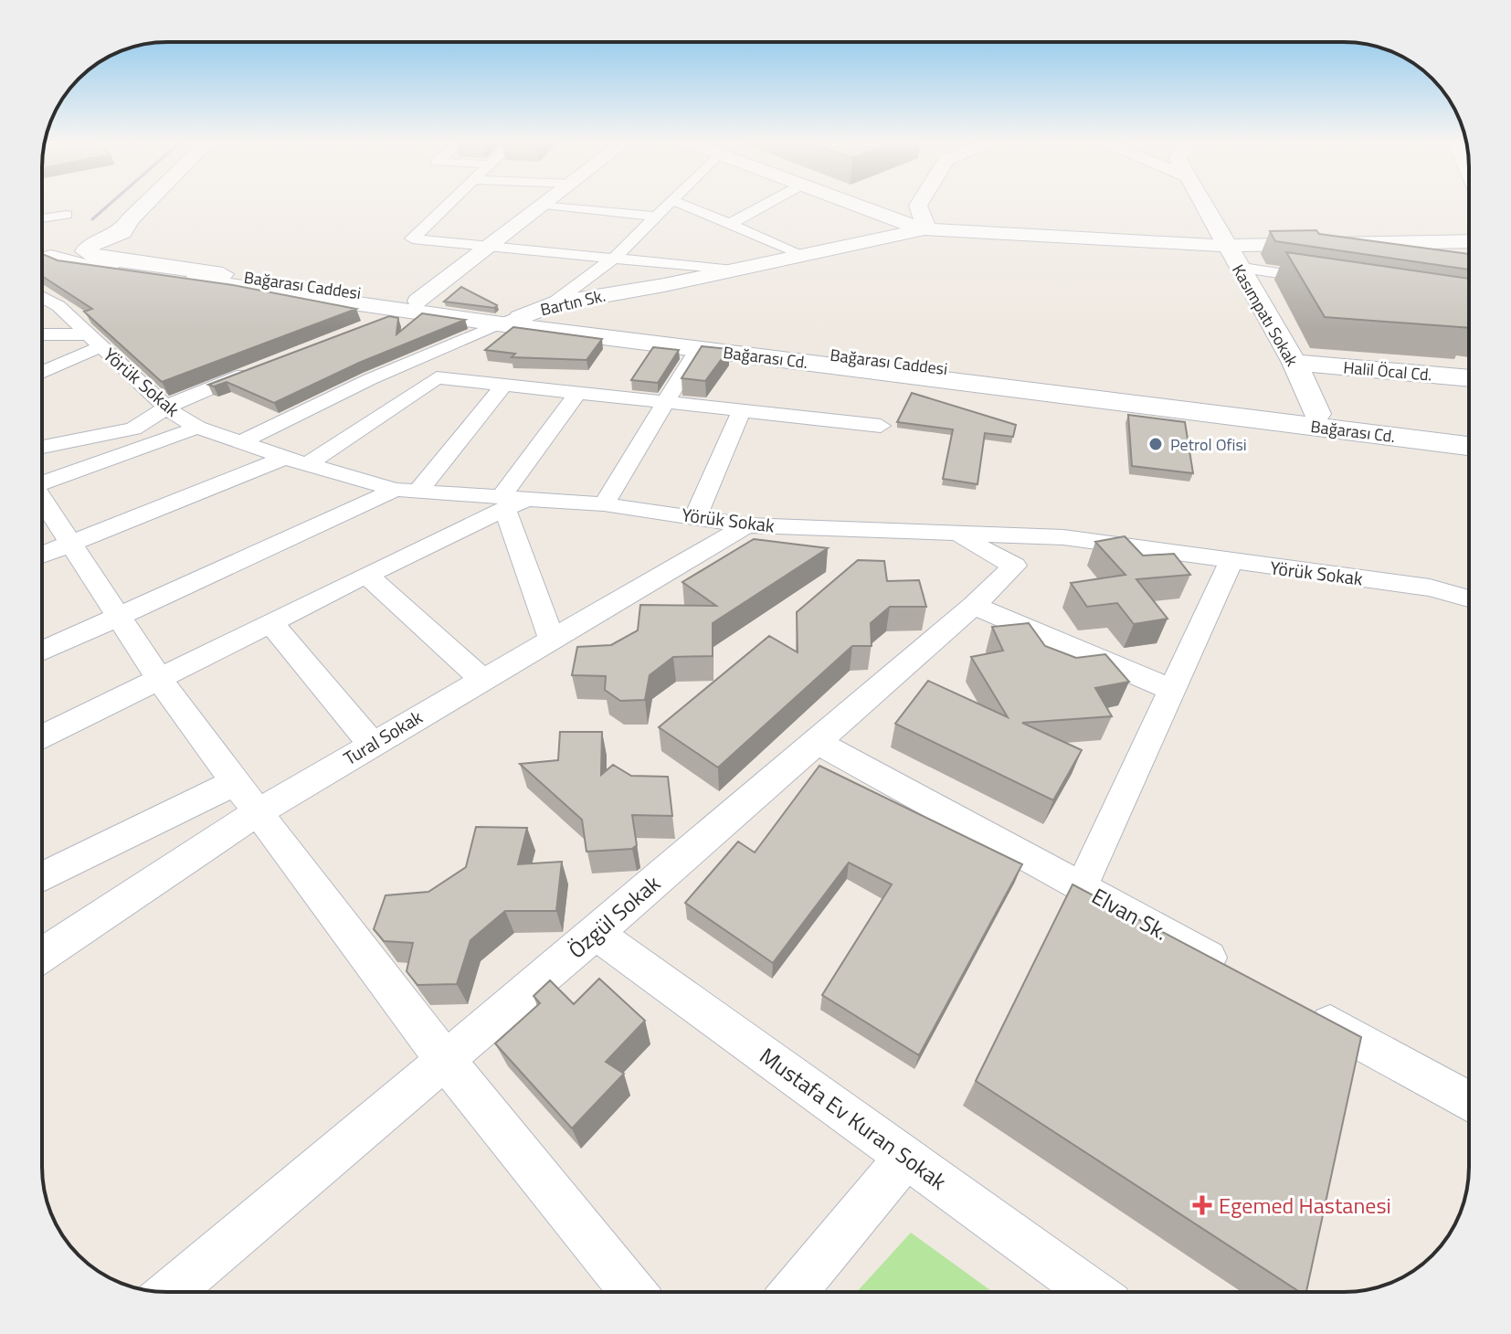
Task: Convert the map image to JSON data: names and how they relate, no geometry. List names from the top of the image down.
{
  "streets": {
    "main road": [
      "Bağarası Caddesi",
      "Bartın Sk.",
      "Kasımpatı Sokak",
      "Bağarası Cd.",
      "Halil Öcal Cd."
    ],
    "street": [
      "Yörük Sokak",
      "Tural Sokak",
      "Elvan Sk.",
      "Özgül Sokak",
      "Mustafa Ev Kuran Sokak"
    ]
  },
  "crossings": [
    ["Bağarası Caddesi", "Bartın Sk."],
    ["Bağarası Caddesi", "Kasımpatı Sokak"],
    ["Bağarası Caddesi", "Bağarası Cd."],
    ["Bartın Sk.", "Bağarası Cd."],
    ["Bartın Sk.", "Yörük Sokak"],
    ["Kasımpatı Sokak", "Halil Öcal Cd."],
    ["Yörük Sokak", "Tural Sokak"],
    ["Yörük Sokak", "Özgül Sokak"],
    ["Elvan Sk.", "Özgül Sokak"],
    ["Özgül Sokak", "Mustafa Ev Kuran Sokak"]
  ],
  "places": {
    "other": ["Petrol Ofisi"],
    "health": ["Egemed Hastanesi"]
  }
}
